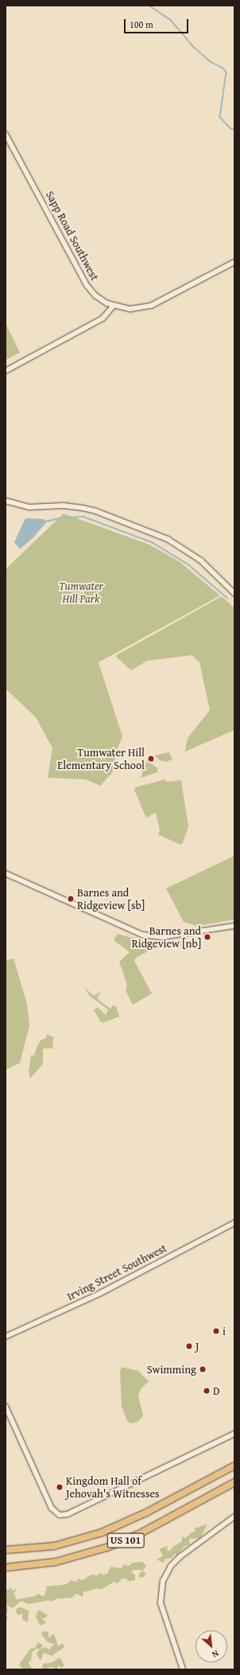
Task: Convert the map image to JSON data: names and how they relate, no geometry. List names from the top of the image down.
{
  "streets": {
    "highway": ["US 101"],
    "street": ["Sapp Road Southwest", "Irving Street Southwest"]
  },
  "parks": ["Tumwater Hill Park"],
  "places": [
    "Tumwater Hill Elementary School",
    "Barnes and Ridgeview [sb]",
    "Barnes and Ridgeview [nb]",
    "i",
    "J",
    "Swimming",
    "D",
    "Kingdom Hall of Jehovah's Witnesses"
  ],
  "scale_bar": "100 m",
  "north": "bottom right"
}
